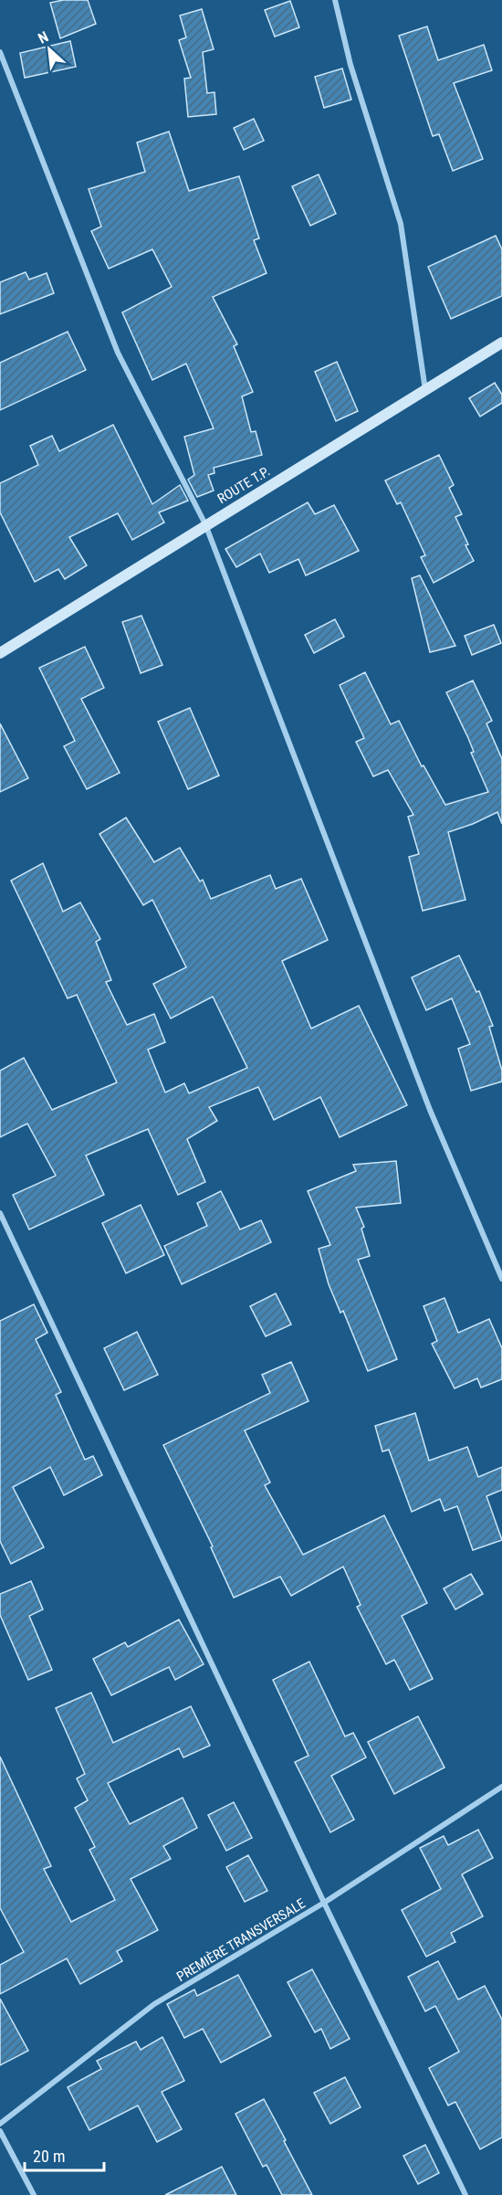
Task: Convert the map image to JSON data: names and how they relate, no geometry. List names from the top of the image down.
{
  "streets": {
    "street": ["ROUTE T.P.", "PREMIÈRE TRANSVERSALE"]
  },
  "scale_bar": "20 m",
  "north": "top left"
}
